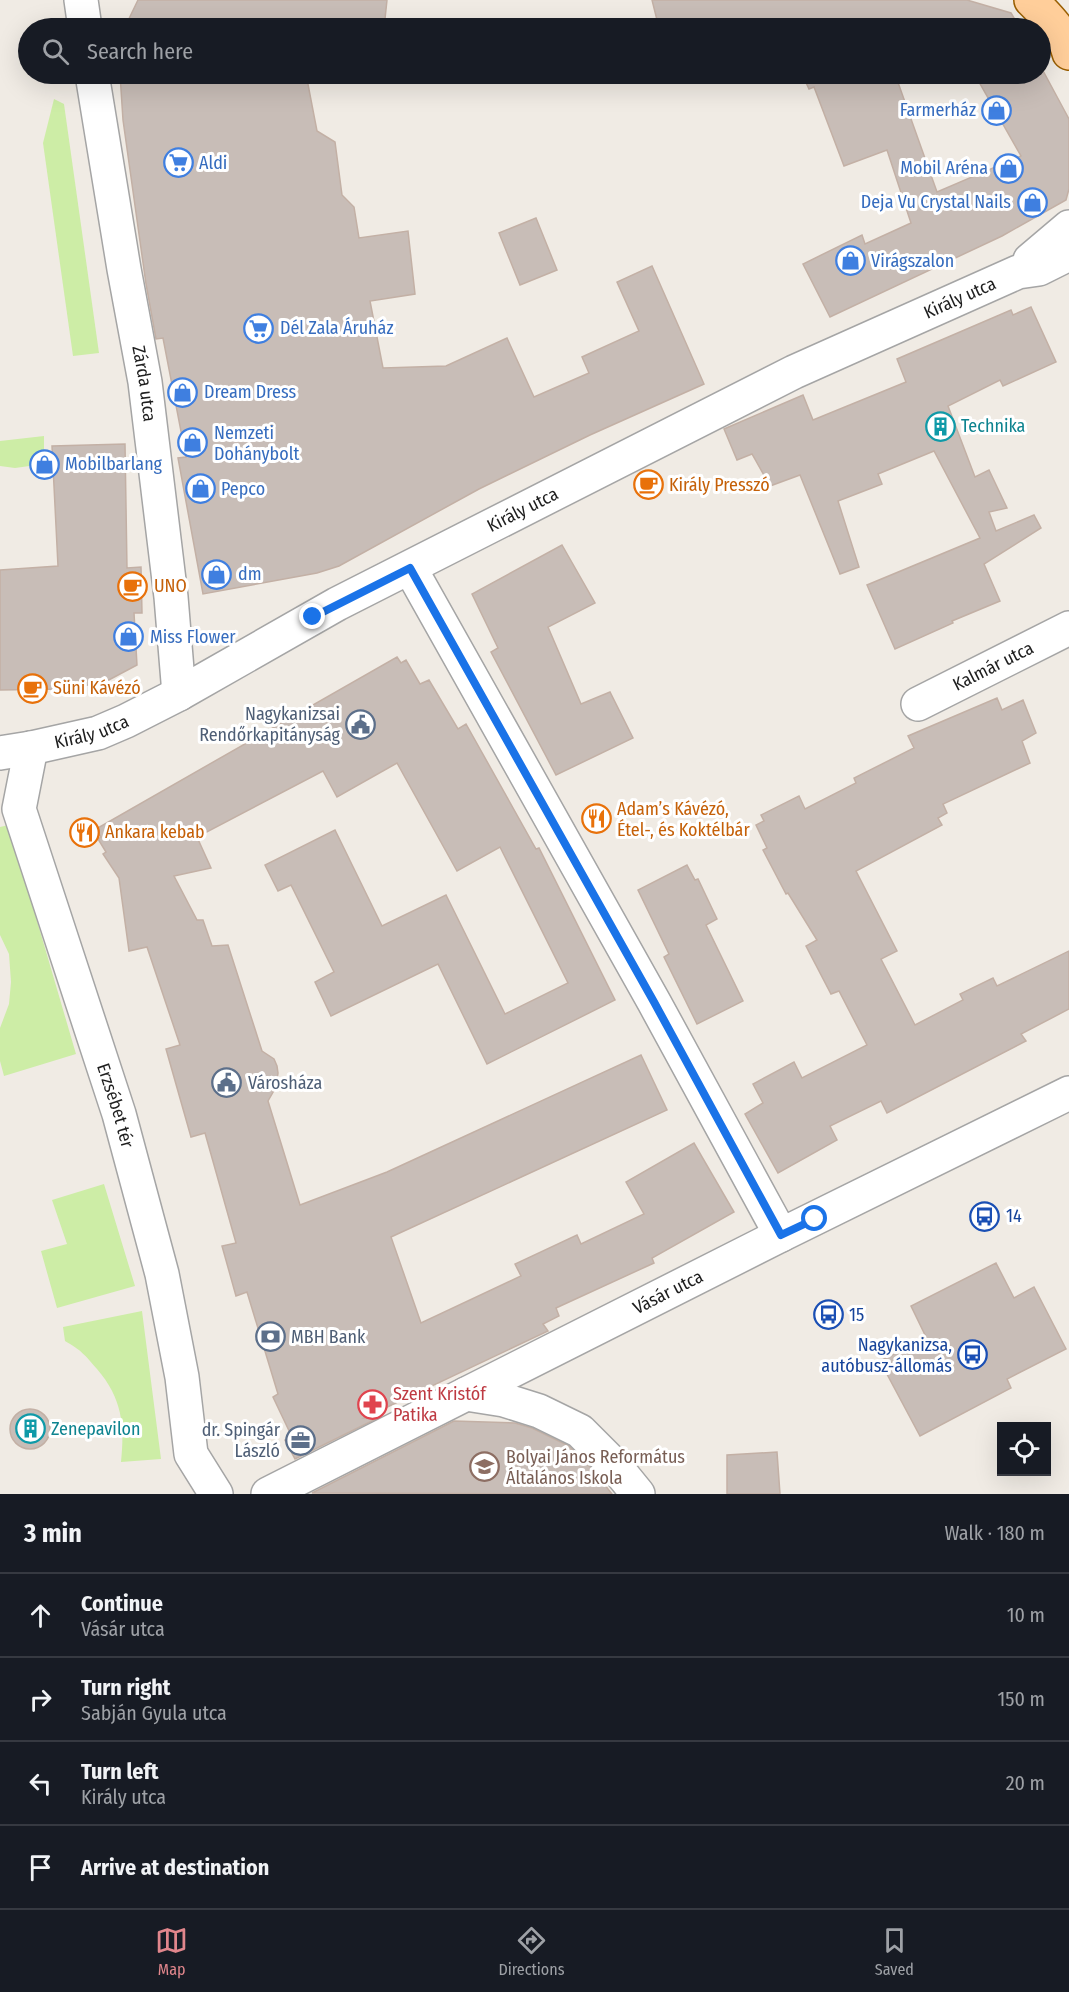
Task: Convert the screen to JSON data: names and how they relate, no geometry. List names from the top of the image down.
{
  "streets": {
    "street": [
      "Király utca",
      "Zárda utca",
      "Kalmár utca",
      "Erzsébet tér",
      "Vásár utca"
    ]
  },
  "crossings": [
    ["Király utca", "Zárda utca"],
    ["Király utca", "Erzsébet tér"]
  ],
  "places": {
    "shop": [
      "Farmerház",
      "Mobil Aréna",
      "Deja Vu Crystal Nails",
      "Virágszalon",
      "Dream Dress",
      "Nemzeti Dohánybolt",
      "Mobilbarlang",
      "Pepco",
      "dm",
      "Miss Flower"
    ],
    "supermarket": ["Aldi", "Dél Zala Áruház"],
    "building": ["Technika", "Zenepavilon"],
    "cafe": ["Király Presszó", "UNO", "Süni Kávézó"],
    "public building": ["Nagykanizsai Rendőrkapitányság", "Városháza"],
    "restaurant": ["Adam’s Kávézó, Étel-, és Koktélbár", "Ankara kebab"],
    "bus stop": ["14", "15", "Nagykanizsa, autóbusz-állomás"],
    "bank": ["MBH Bank"],
    "pharmacy": ["Szent Kristóf Patika"],
    "office": ["dr. Spingár László"],
    "school or university": ["Bolyai János Református Általános Iskola"]
  },
  "page": {
    "search": "Search here",
    "heading": ["3 min", "Walk · 180 m"],
    "list": [
      ["Continue", "Vásár utca", "10 m"],
      ["Turn right", "Sabján Gyula utca", "150 m"],
      ["Turn left", "Király utca", "20 m"],
      "Arrive at destination"
    ],
    "nav": ["Map", "Directions", "Saved"]
  }
}
